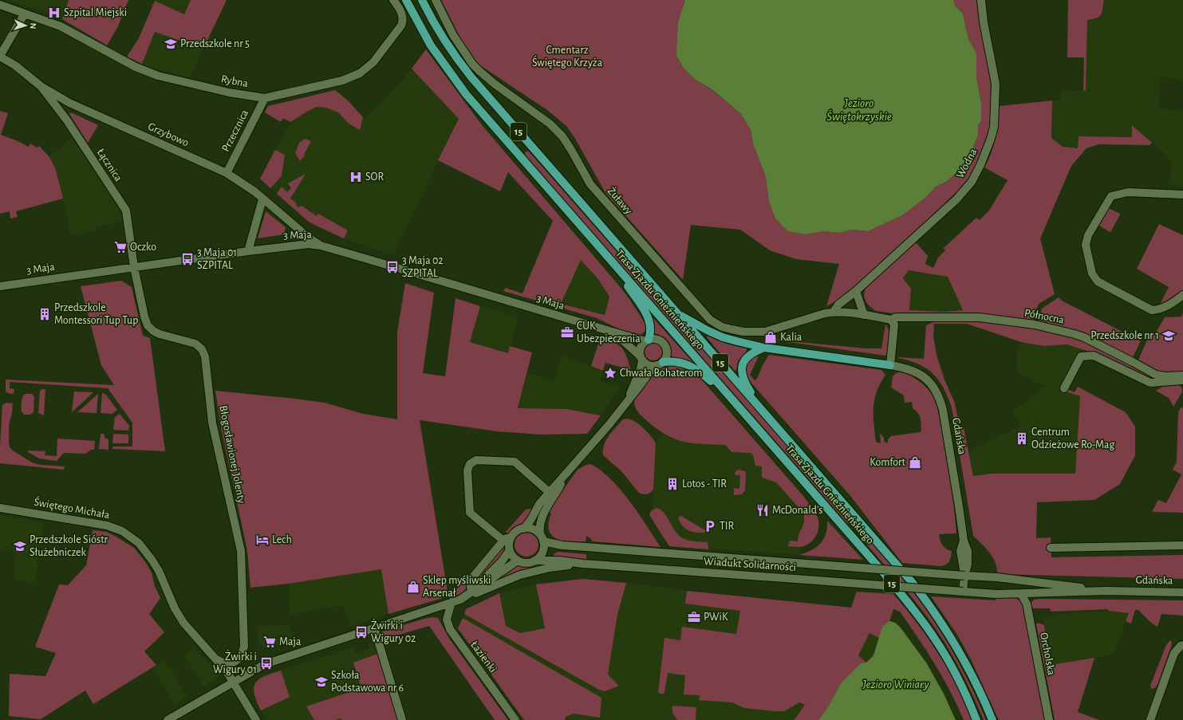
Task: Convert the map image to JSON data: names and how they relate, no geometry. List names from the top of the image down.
{
  "streets": {
    "main road": ["15", "Trasa Zjazdu Gnieźnieńskiego"],
    "street": [
      "Rybna",
      "Przecznica",
      "Grzybowo",
      "Wodna",
      "Łącznica",
      "Żuławy",
      "3 Maja",
      "Północna",
      "Gdańska",
      "Błogosławionej Jolenty",
      "Świętego Michała",
      "Wiadukt Solidarności",
      "Orcholska",
      "Łazienki"
    ]
  },
  "crossings": [
    ["Rybna", "Przecznica"],
    ["Przecznica", "Grzybowo"],
    ["Grzybowo", "Łącznica"],
    ["Grzybowo", "3 Maja"],
    ["Wodna", "Żuławy"],
    ["Wodna", "Północna"],
    ["Łącznica", "3 Maja"],
    ["Łącznica", "Błogosławionej Jolenty"],
    ["Żuławy", "Północna"],
    ["3 Maja", "Błogosławionej Jolenty"],
    ["Gdańska", "Wiadukt Solidarności"],
    ["Gdańska", "Orcholska"],
    ["Błogosławionej Jolenty", "Świętego Michała"]
  ],
  "water": ["Jezioro Świętokrzyskie", "Jezioro Winiary"],
  "parks": ["Cmentarz Świętego Krzyża"],
  "places": {
    "hospital": ["Szpital Miejski", "SOR"],
    "school or university": [
      "Przedszkole nr 5",
      "Przedszkole nr 1",
      "Przedszkole Sióstr Służebniczek",
      "Szkoła Podstawowa nr 6"
    ],
    "supermarket": ["Oczko", "Maja"],
    "bus stop": [
      "3 Maja 01 SZPITAL",
      "3 Maja 02 SZPITAL",
      "Żwirki i Wigury 02",
      "Żwirki i Wigury 01"
    ],
    "building": ["Przedszkole Montessori Tup Tup", "Centrum Odzieżowe Ro-Mag", "Lotos - TIR"],
    "office": ["CUK Ubezpieczenia", "PWiK"],
    "shop": ["Kalia", "Komfort", "Sklep myśliwski Arsenał"],
    "place": ["Chwała Bohaterom"],
    "restaurant": ["McDonald's"],
    "parking": ["TIR"],
    "hotel": ["Lech"]
  },
  "north": "right"
}
